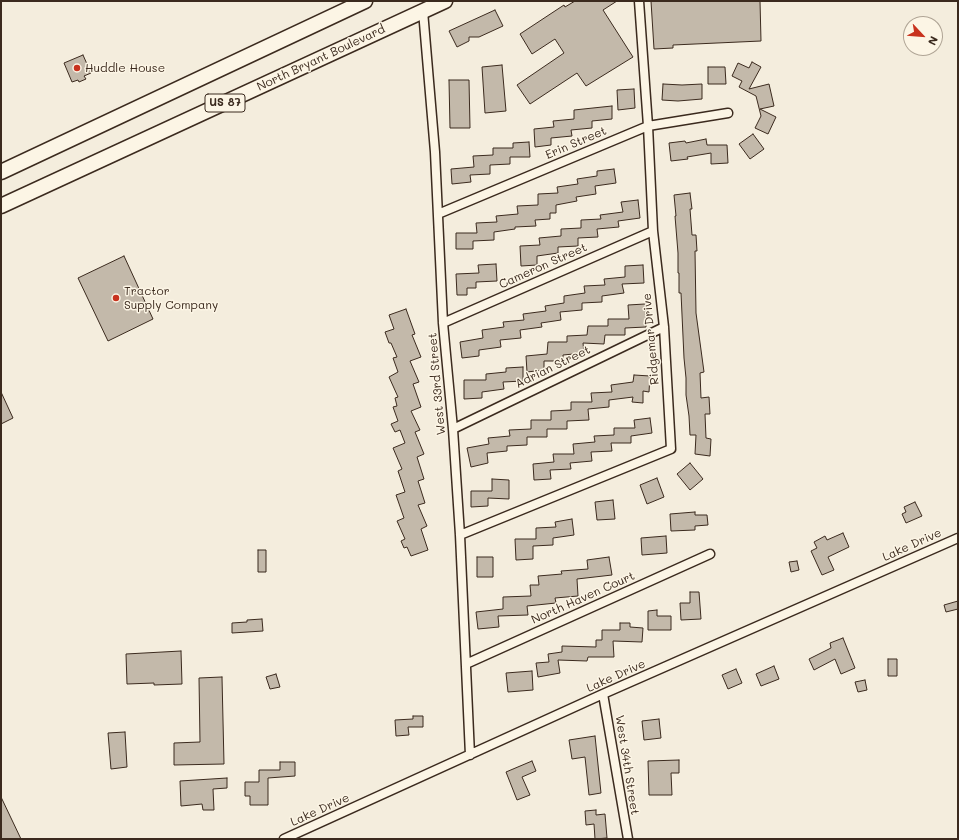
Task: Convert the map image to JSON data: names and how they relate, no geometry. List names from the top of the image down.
{
  "streets": {
    "highway": ["North Bryant Boulevard", "US 87"],
    "street": [
      "Erin Street",
      "Cameron Street",
      "Ridgemar Drive",
      "Adrian Street",
      "West 33rd Street",
      "Lake Drive",
      "North Haven Court",
      "West 34th Street"
    ]
  },
  "crossings": [
    ["North Bryant Boulevard", "West 33rd Street"],
    ["Erin Street", "Ridgemar Drive"],
    ["Erin Street", "West 33rd Street"],
    ["Cameron Street", "Ridgemar Drive"],
    ["Cameron Street", "West 33rd Street"],
    ["Ridgemar Drive", "Adrian Street"],
    ["Ridgemar Drive", "West 33rd Street"],
    ["Adrian Street", "West 33rd Street"],
    ["West 33rd Street", "Lake Drive"],
    ["West 33rd Street", "North Haven Court"],
    ["Lake Drive", "West 34th Street"]
  ],
  "places": ["Huddle House", "Tractor Supply Company"],
  "north": "bottom right"
}
